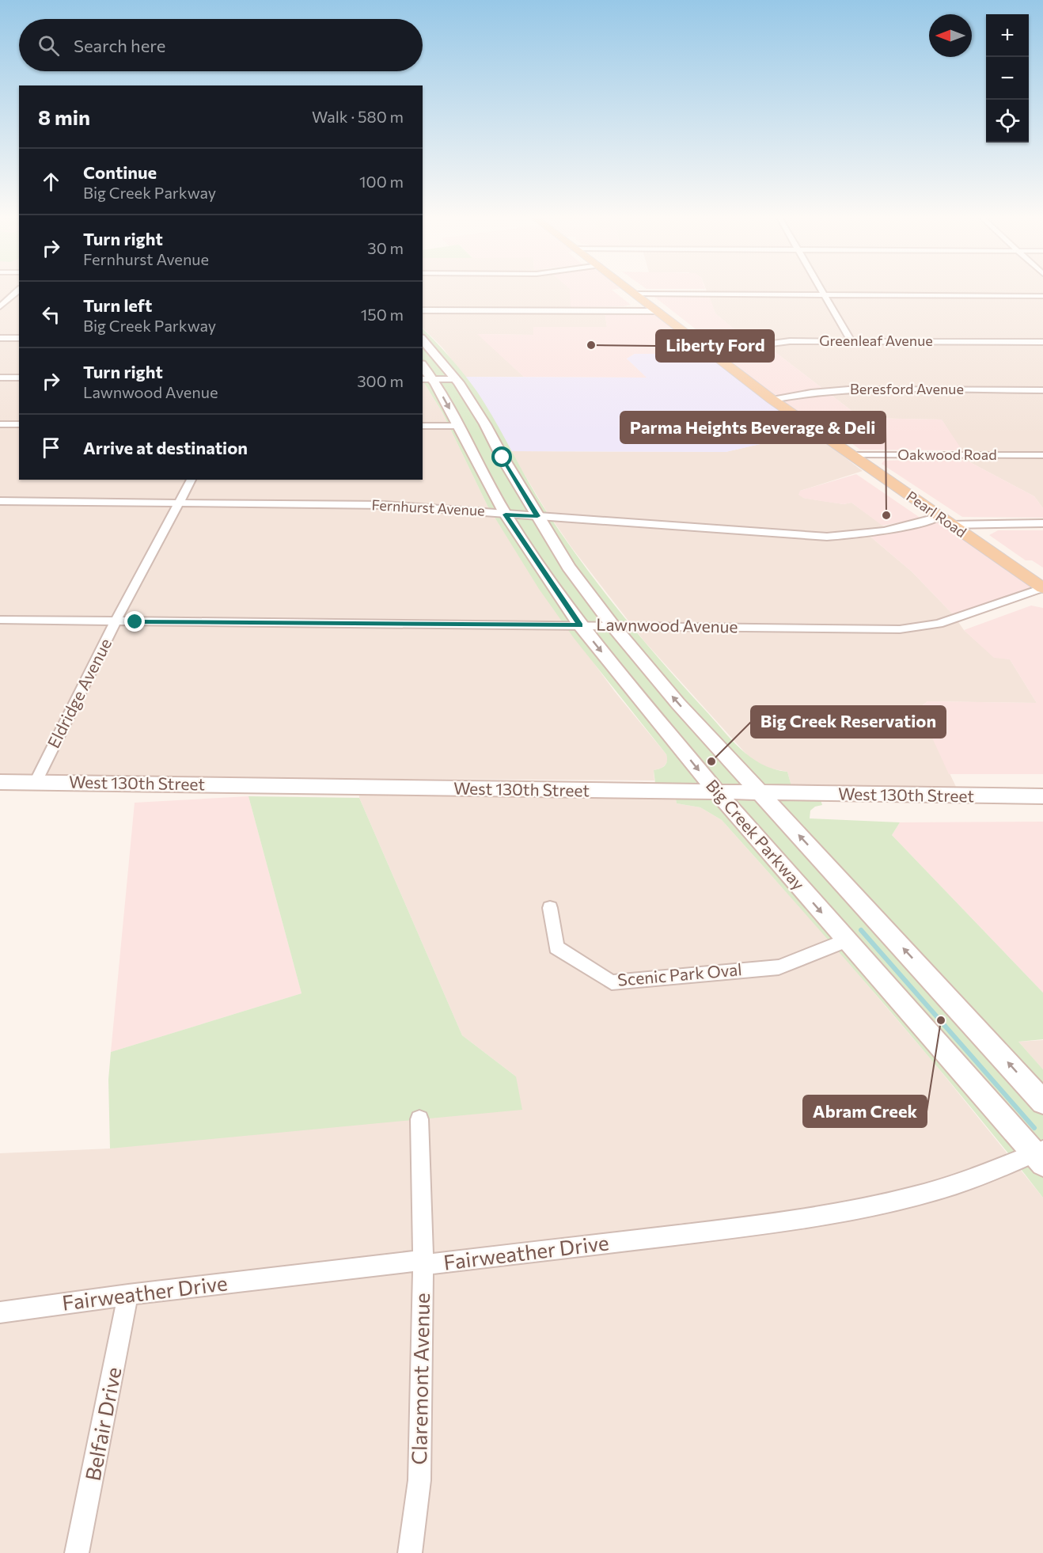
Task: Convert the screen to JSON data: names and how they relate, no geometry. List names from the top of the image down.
{
  "streets": {
    "main road": ["Pearl Road"],
    "street": [
      "Greenleaf Avenue",
      "Beresford Avenue",
      "Oakwood Road",
      "Fernhurst Avenue",
      "Lawnwood Avenue",
      "Eldridge Avenue",
      "West 130th Street",
      "Big Creek Parkway",
      "Scenic Park Oval",
      "Fairweather Drive",
      "Claremont Avenue",
      "Belfair Drive"
    ]
  },
  "crossings": [
    ["Greenleaf Avenue", "Pearl Road"],
    ["Beresford Avenue", "Pearl Road"],
    ["Oakwood Road", "Pearl Road"],
    ["Fernhurst Avenue", "Pearl Road"],
    ["Fernhurst Avenue", "Eldridge Avenue"],
    ["Fernhurst Avenue", "Big Creek Parkway"],
    ["Pearl Road", "Lawnwood Avenue"],
    ["Lawnwood Avenue", "Eldridge Avenue"],
    ["Lawnwood Avenue", "Big Creek Parkway"],
    ["Eldridge Avenue", "West 130th Street"],
    ["West 130th Street", "Big Creek Parkway"],
    ["Big Creek Parkway", "Scenic Park Oval"],
    ["Big Creek Parkway", "Fairweather Drive"],
    ["Fairweather Drive", "Claremont Avenue"],
    ["Fairweather Drive", "Belfair Drive"]
  ],
  "places": [
    "Liberty Ford",
    "Parma Heights Beverage & Deli",
    "Big Creek Reservation",
    "Abram Creek"
  ],
  "north": "left",
  "page": {
    "map_buttons": ["+", "−"],
    "search": "Search here",
    "heading": ["8 min", "Walk · 580 m"],
    "list": [
      ["Continue", "Big Creek Parkway", "100 m"],
      ["Turn right", "Fernhurst Avenue", "30 m"],
      ["Turn left", "Big Creek Parkway", "150 m"],
      ["Turn right", "Lawnwood Avenue", "300 m"],
      "Arrive at destination"
    ]
  }
}
